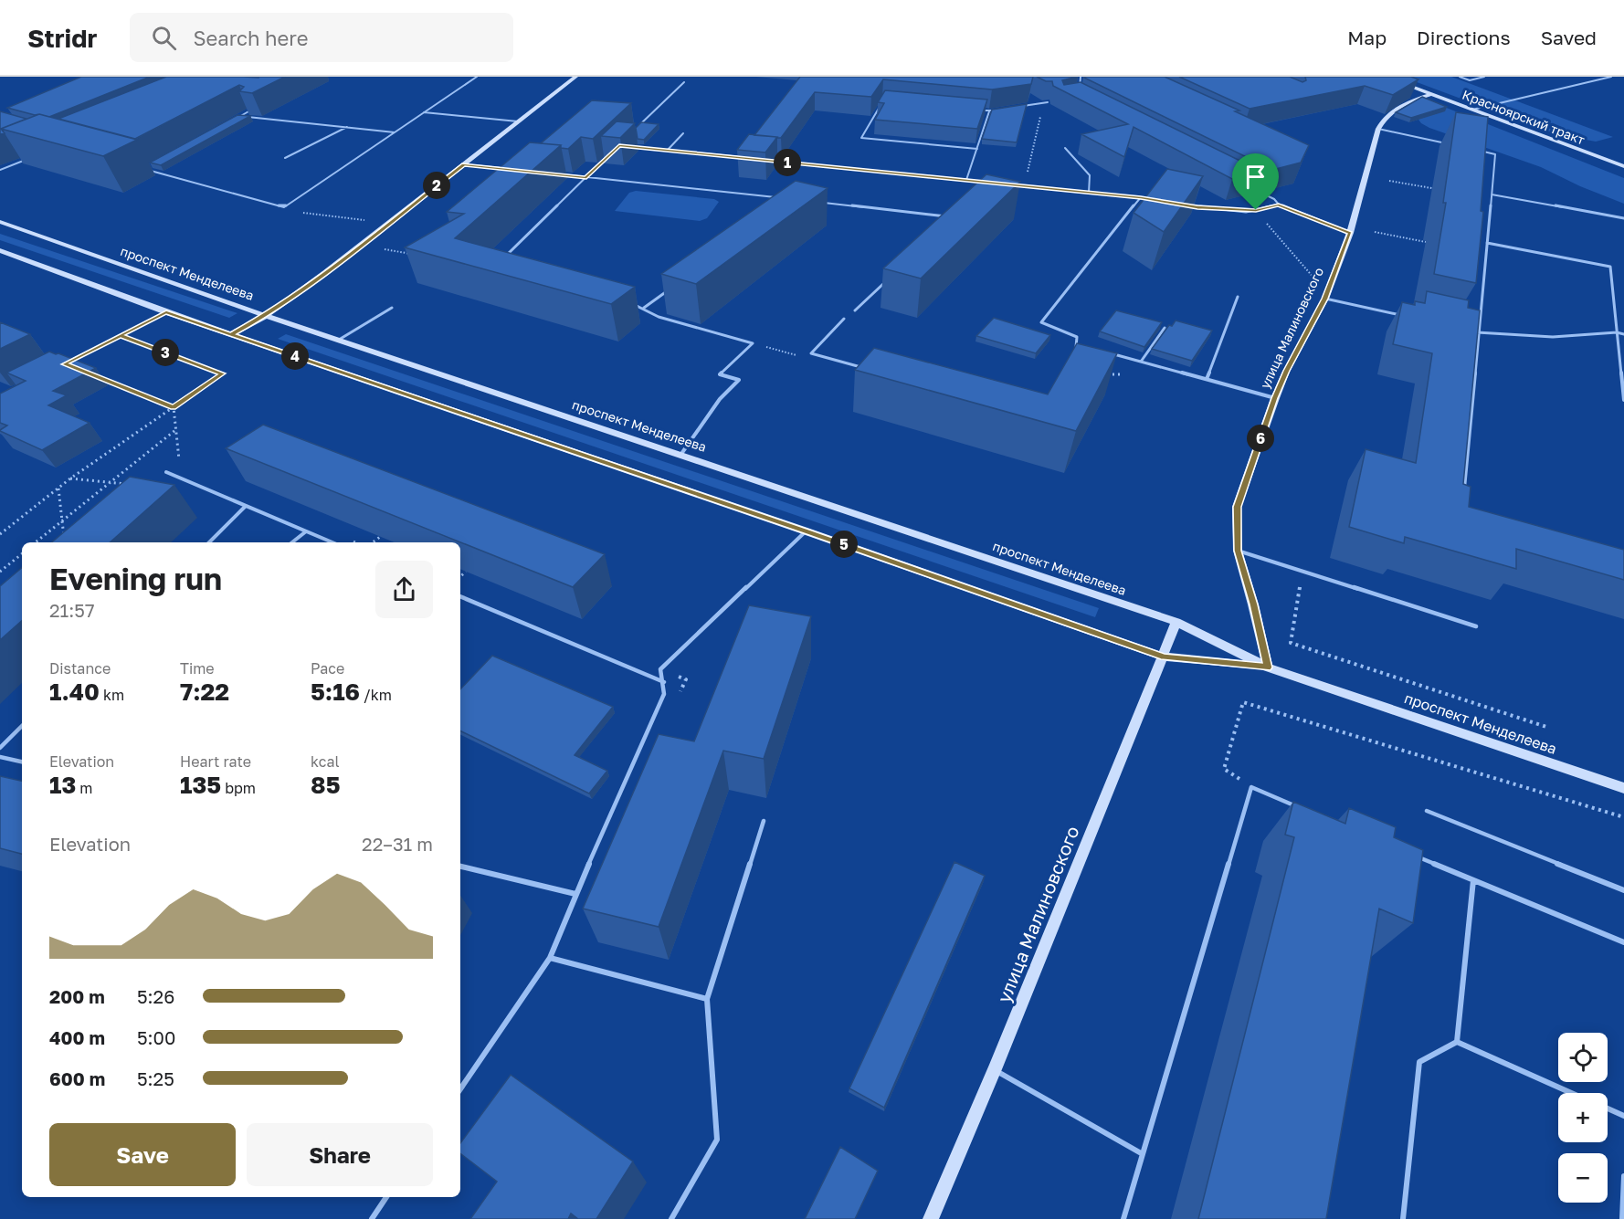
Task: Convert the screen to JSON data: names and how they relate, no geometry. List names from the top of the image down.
{
  "streets": {
    "main road": ["Красноярский тракт", "проспект Менделеева", "улица Малиновского"]
  },
  "crossings": [
    ["Красноярский тракт", "улица Малиновского"],
    ["проспект Менделеева", "улица Малиновского"]
  ],
  "page": {
    "header": "Stridr",
    "search": "Search here",
    "nav": ["Map", "Directions", "Saved"],
    "pins": [
      "1",
      "2",
      "3",
      "4",
      "6",
      "5"
    ],
    "heading": ["Evening run", "21:57"],
    "stats": [
      ["Distance", "1.40 km"],
      ["Time", "7:22"],
      ["Pace", "5:16 /km"],
      ["Elevation", "13 m"],
      ["Heart rate", "135 bpm"],
      ["kcal", "85"]
    ],
    "chart": ["Elevation", "22–31 m"],
    "list": [
      {
        "name": "200 m",
        "note": "5:26"
      },
      {
        "name": "400 m",
        "note": "5:00"
      },
      {
        "name": "600 m",
        "note": "5:25"
      }
    ],
    "map_buttons": ["+", "−"],
    "buttons": ["Save", "Share"]
  }
}
